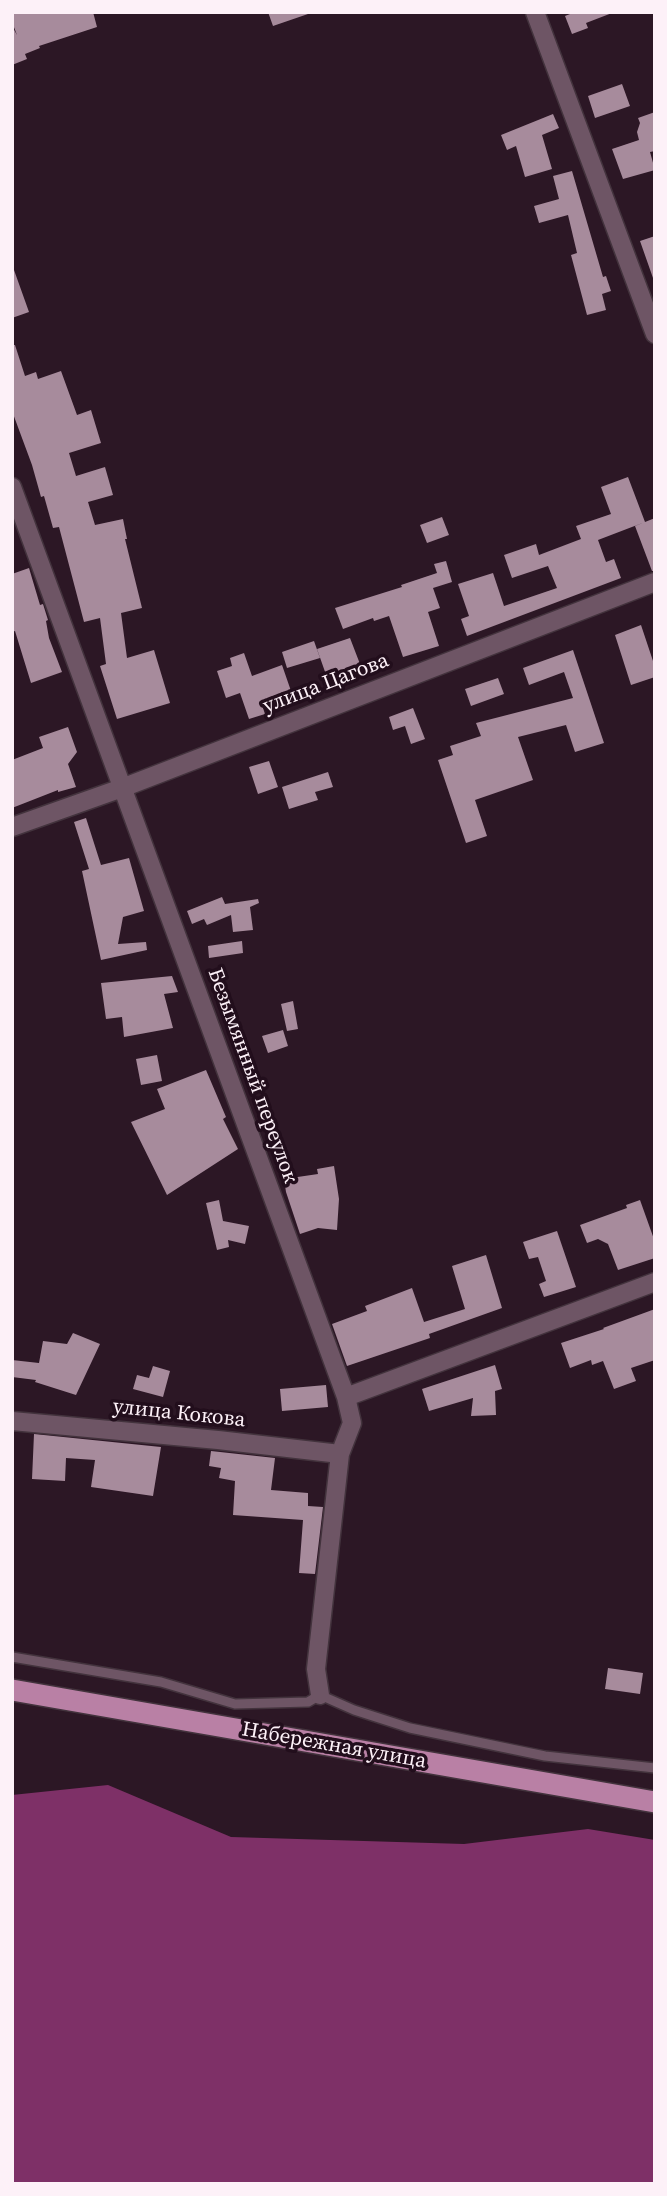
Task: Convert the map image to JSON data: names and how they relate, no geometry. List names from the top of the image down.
{
  "streets": {
    "main road": ["Набережная улица"],
    "street": ["улица Цагова", "Безымянный переулок", "улица Кокова"]
  },
  "crossings": [
    ["улица Цагова", "Безымянный переулок"],
    ["Безымянный переулок", "улица Кокова"]
  ]
}
